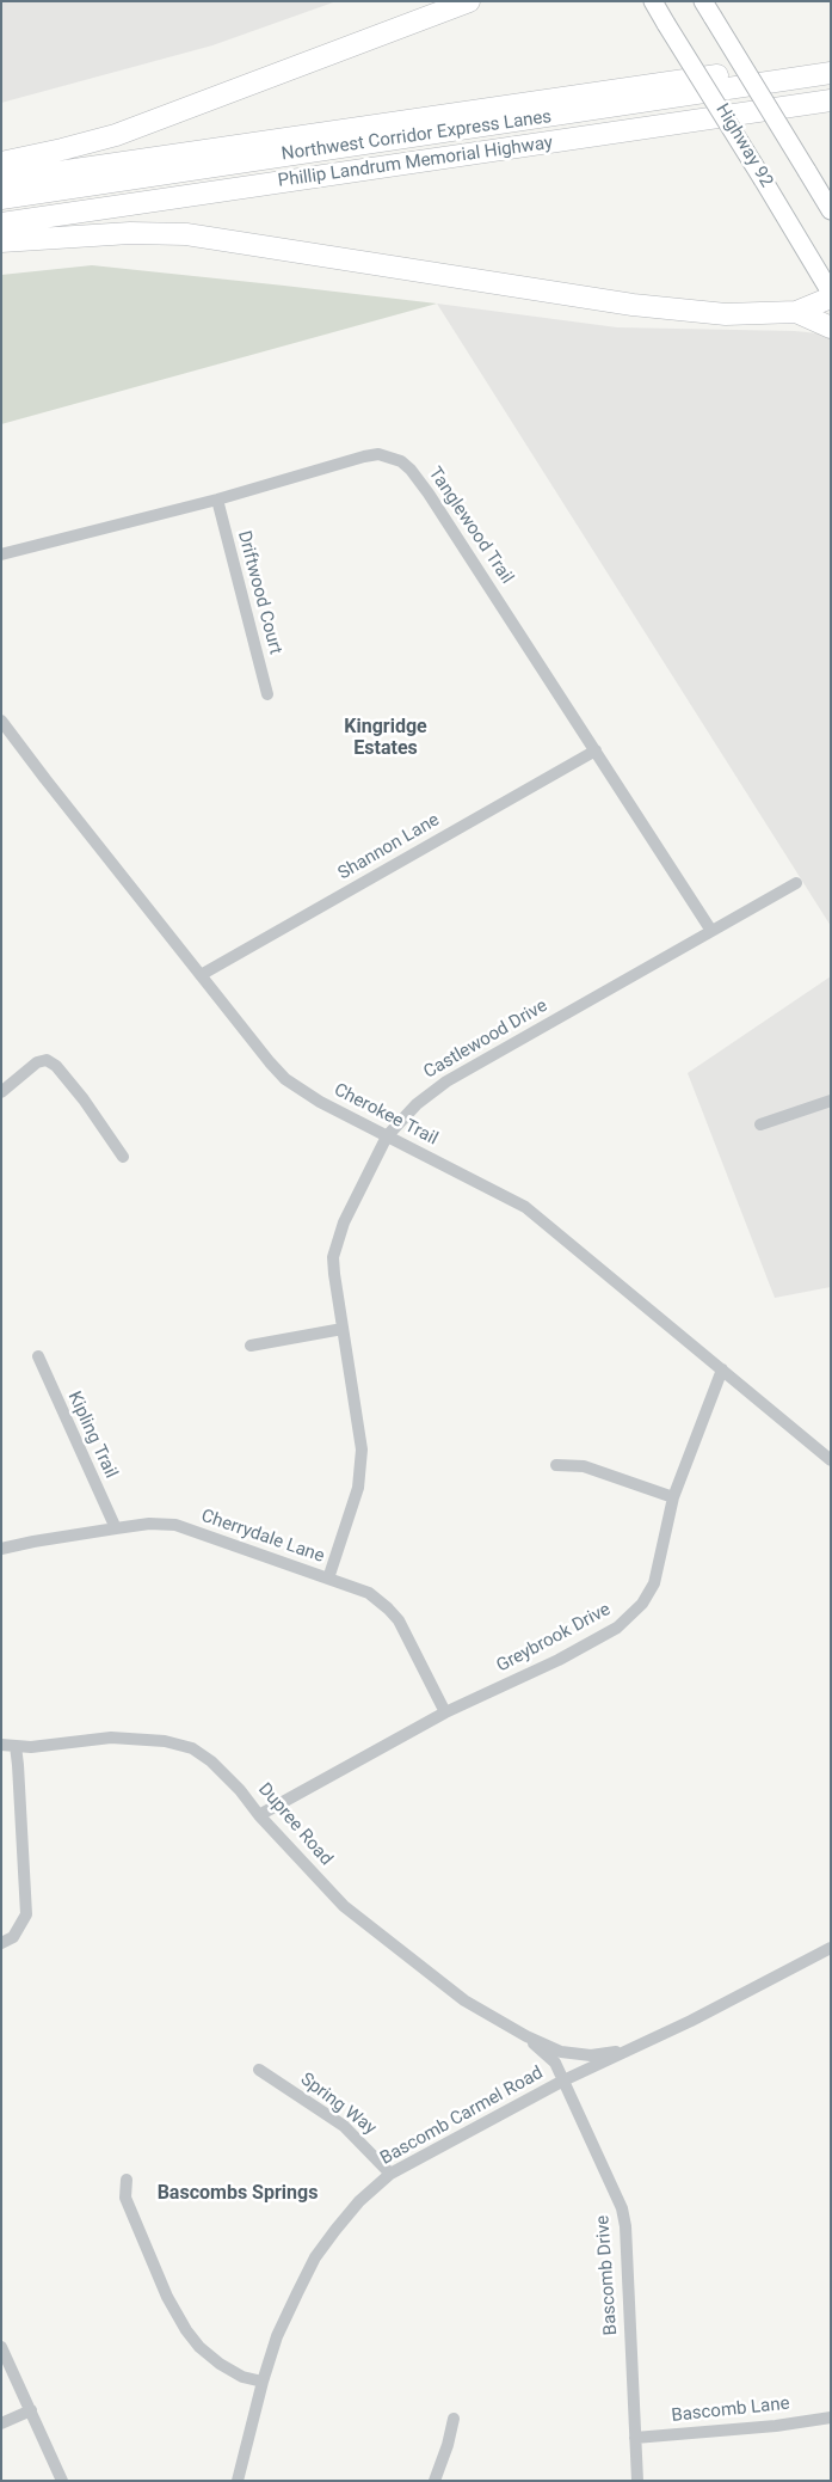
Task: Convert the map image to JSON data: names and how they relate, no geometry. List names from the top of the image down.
{
  "streets": {
    "highway": ["Northwest Corridor Express Lanes", "Phillip Landrum Memorial Highway"],
    "main road": ["Highway 92"],
    "street": [
      "Tanglewood Trail",
      "Driftwood Court",
      "Shannon Lane",
      "Castlewood Drive",
      "Cherokee Trail",
      "Kipling Trail",
      "Cherrydale Lane",
      "Greybrook Drive",
      "Dupree Road",
      "Spring Way",
      "Bascomb Carmel Road",
      "Bascomb Drive",
      "Bascomb Lane"
    ]
  },
  "crossings": [
    ["Tanglewood Trail", "Driftwood Court"],
    ["Tanglewood Trail", "Shannon Lane"],
    ["Tanglewood Trail", "Castlewood Drive"],
    ["Shannon Lane", "Cherokee Trail"],
    ["Castlewood Drive", "Cherokee Trail"],
    ["Castlewood Drive", "Cherrydale Lane"],
    ["Cherokee Trail", "Greybrook Drive"],
    ["Kipling Trail", "Cherrydale Lane"],
    ["Cherrydale Lane", "Greybrook Drive"],
    ["Greybrook Drive", "Dupree Road"],
    ["Dupree Road", "Bascomb Carmel Road"],
    ["Dupree Road", "Bascomb Drive"],
    ["Spring Way", "Bascomb Carmel Road"],
    ["Bascomb Carmel Road", "Bascomb Drive"],
    ["Bascomb Drive", "Bascomb Lane"]
  ],
  "districts": ["Kingridge Estates", "Bascombs Springs"]
}
